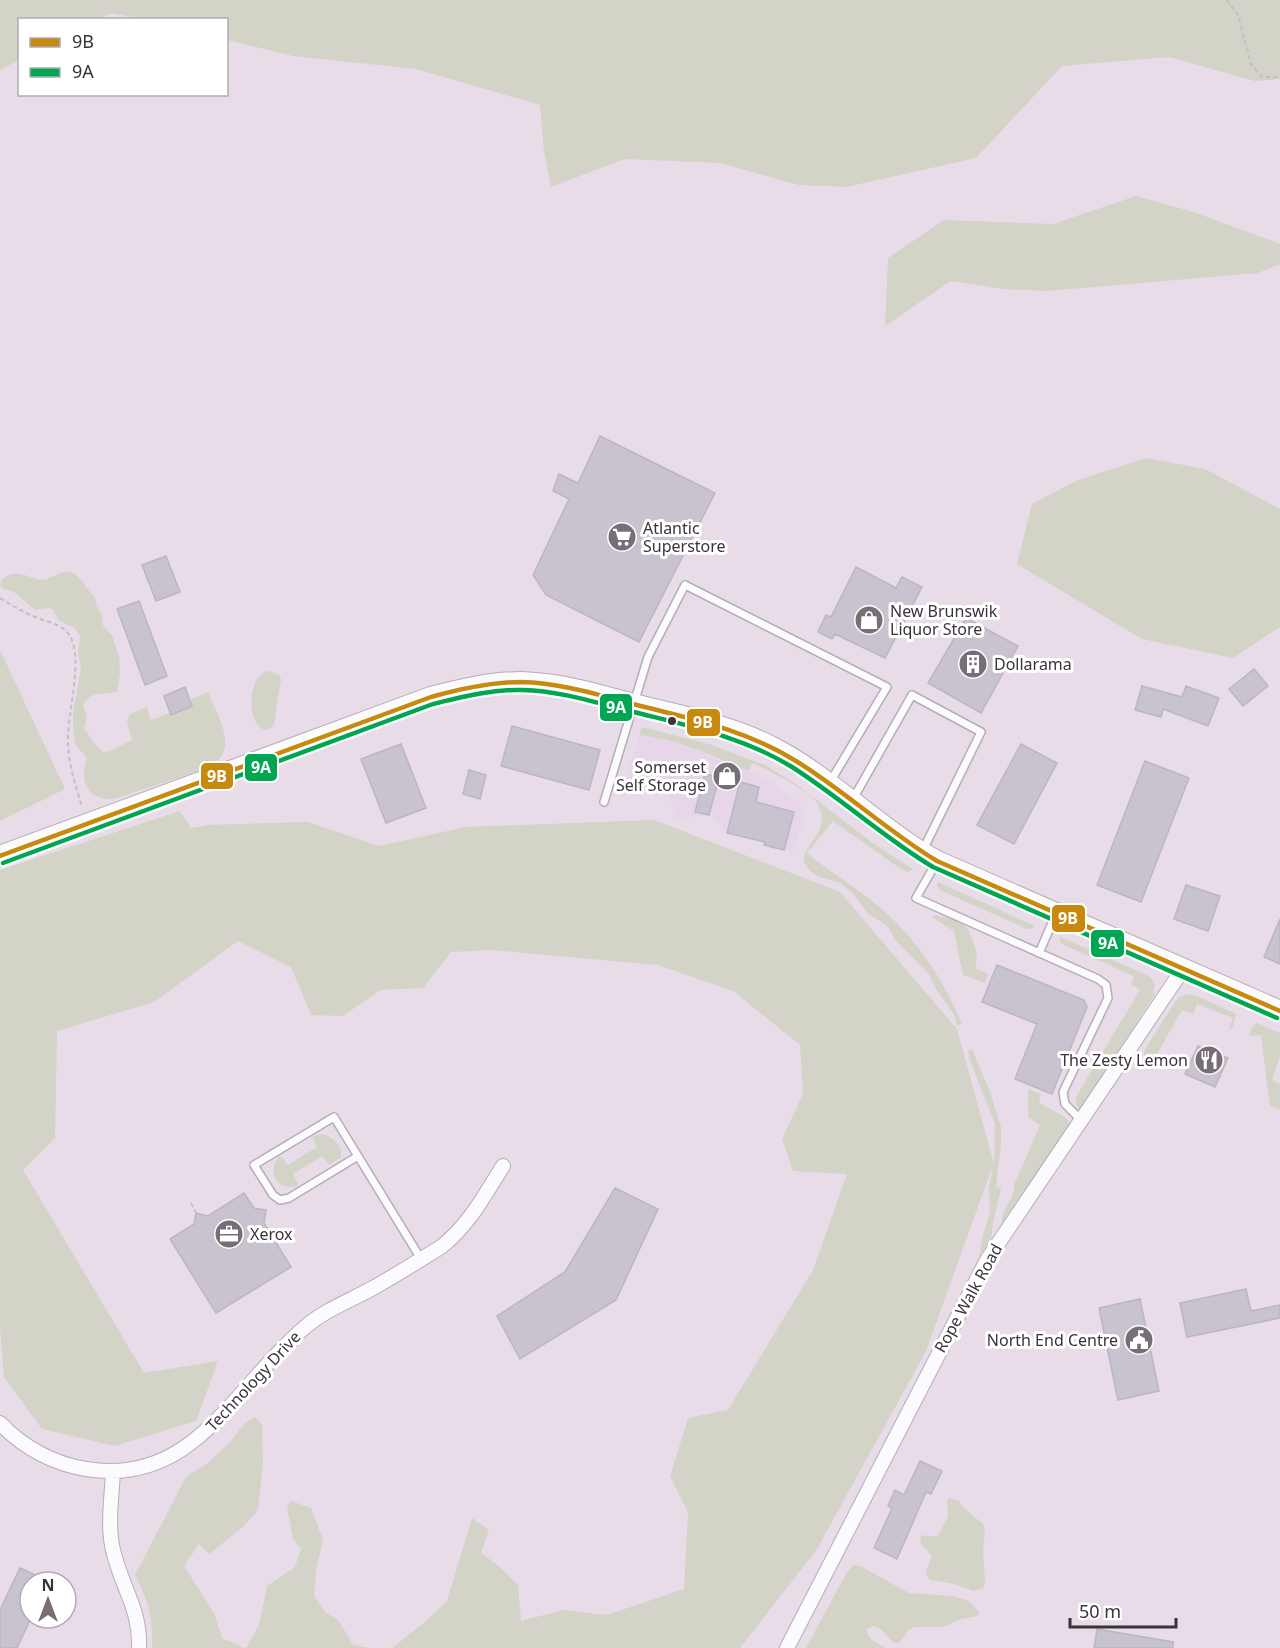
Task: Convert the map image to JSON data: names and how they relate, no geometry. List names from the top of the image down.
{
  "streets": {
    "street": ["Rope Walk Road", "Technology Drive"]
  },
  "places": {
    "supermarket": ["Atlantic Superstore"],
    "shop": ["New Brunswik Liquor Store", "Somerset Self Storage"],
    "building": ["Dollarama"],
    "restaurant": ["The Zesty Lemon"],
    "office": ["Xerox"],
    "public building": ["North End Centre"]
  },
  "lines": ["transit line 9B", "transit line 9A"],
  "legend": ["9B", "9A"],
  "scale_bar": "50 m",
  "north": "top"
}
